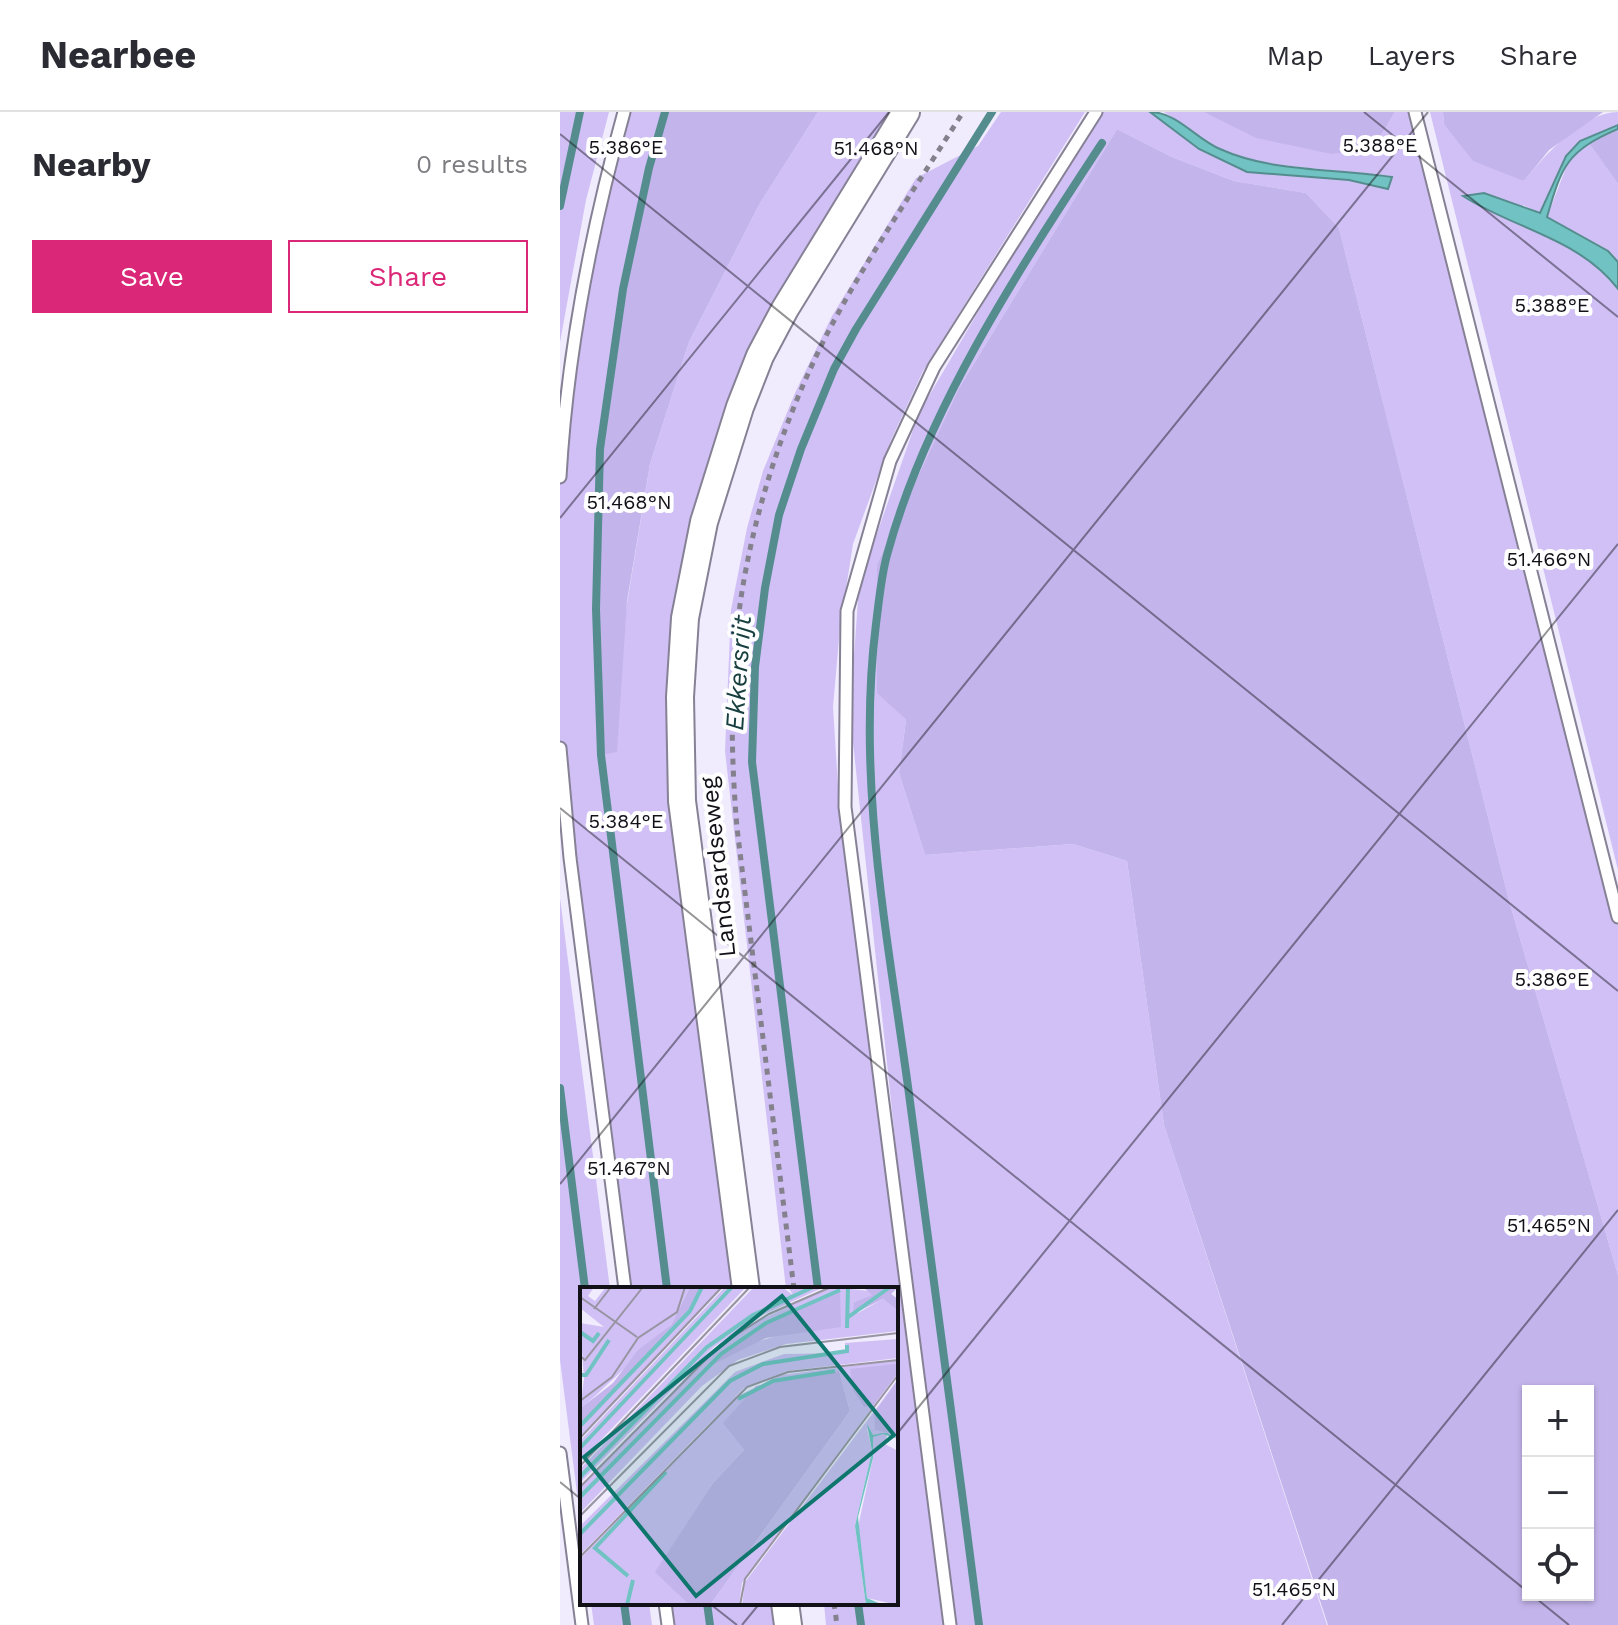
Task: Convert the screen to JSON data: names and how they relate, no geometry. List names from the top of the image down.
{
  "streets": {
    "street": ["Landsardseweg"]
  },
  "water": ["Ekkersrijt"],
  "page": {
    "header": "Nearbee",
    "nav": ["Map", "Layers", "Share"],
    "heading": ["Nearby", "0 results"],
    "buttons": ["Save", "Share"],
    "map_buttons": ["+", "−"]
  },
  "coordinates": [
    "5.388°E",
    "5.386°E",
    "51.468°N",
    "51.466°N",
    "5.384°E",
    "51.467°N",
    "51.465°N"
  ]
}
